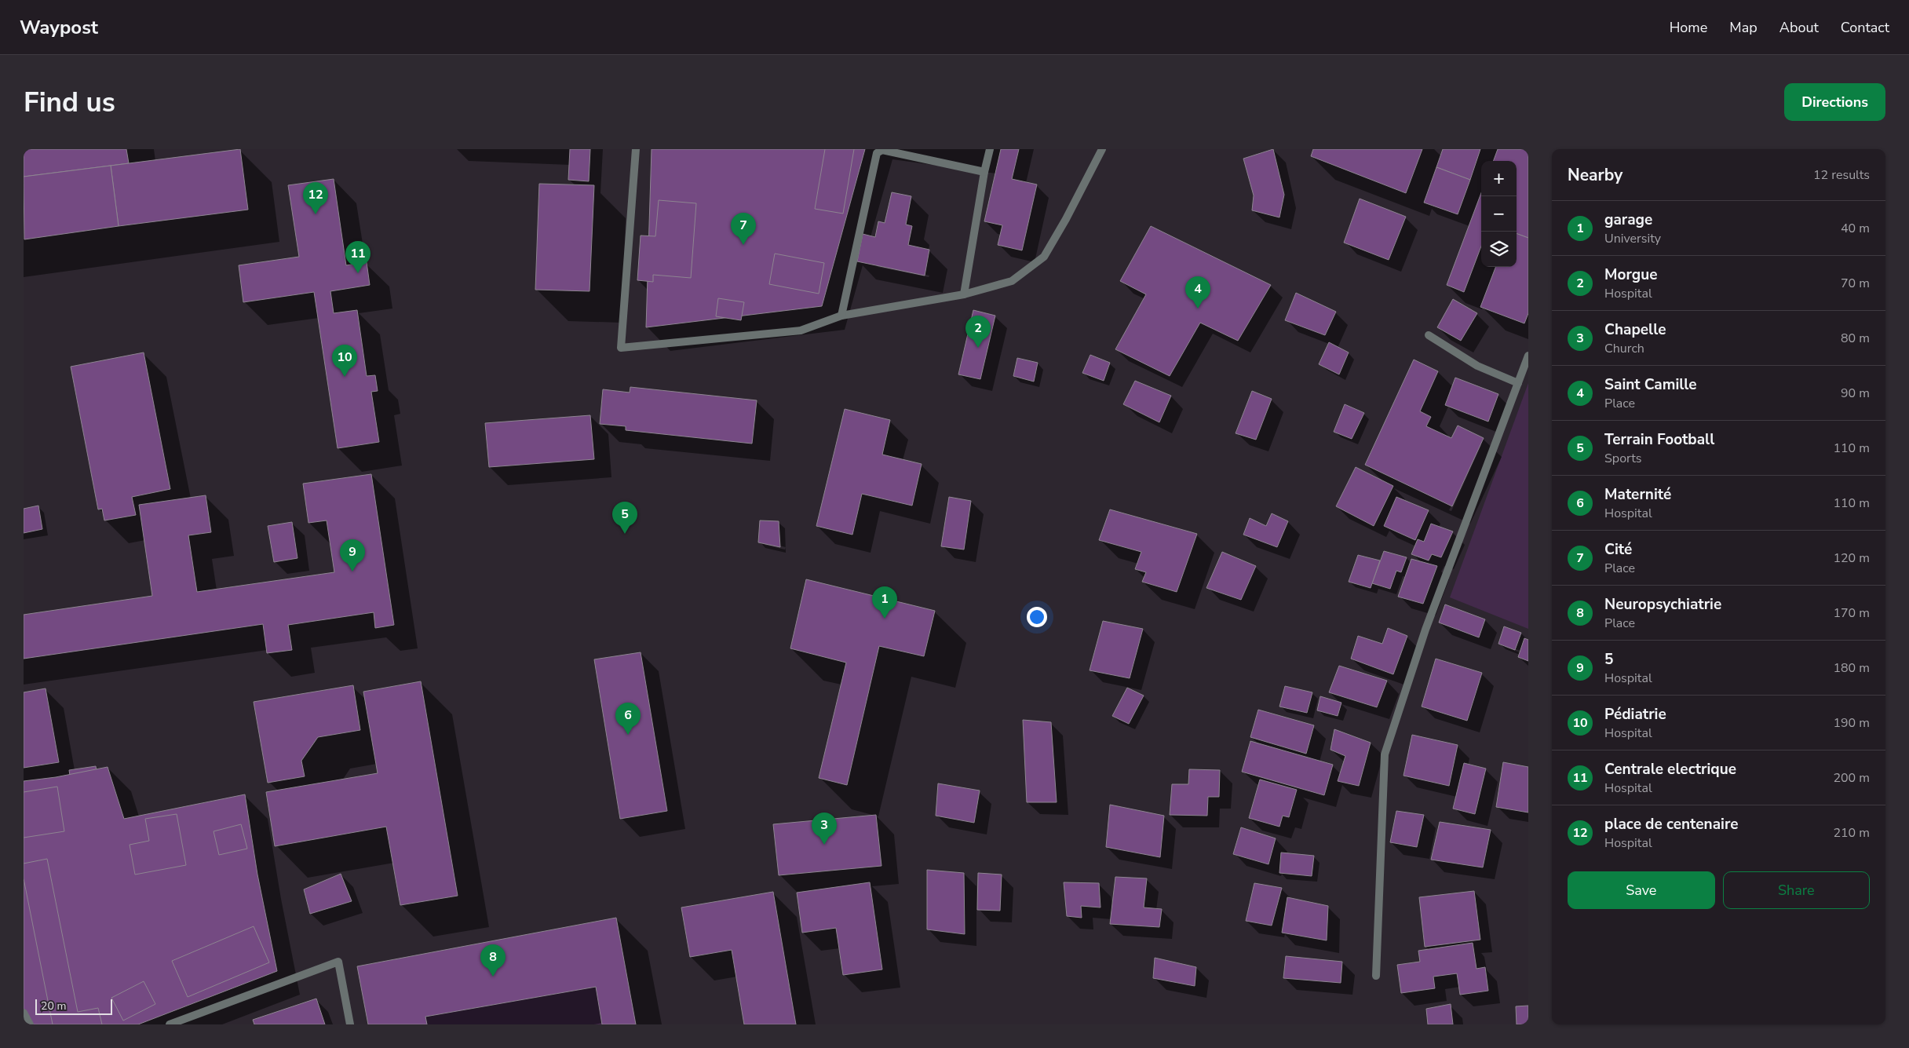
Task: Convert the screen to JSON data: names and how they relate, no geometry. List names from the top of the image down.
{
  "scale_bar": "20 m",
  "page": {
    "header": "Waypost",
    "nav": [
      "Home",
      "Map",
      "About",
      "Contact"
    ],
    "buttons": [
      "Directions",
      ["Save", "Share"]
    ],
    "title": "Find us",
    "heading": ["Nearby", "12 results"],
    "map_buttons": ["+", "−"],
    "pins": [
      "12",
      "7",
      "11",
      "4",
      "2",
      "10",
      "5",
      "9",
      "1",
      "6",
      "3",
      "8"
    ],
    "list": [
      {
        "mark": "1",
        "name": "garage",
        "note": "University",
        "value": "40 m"
      },
      {
        "mark": "2",
        "name": "Morgue",
        "note": "Hospital",
        "value": "70 m"
      },
      {
        "mark": "3",
        "name": "Chapelle",
        "note": "Church",
        "value": "80 m"
      },
      {
        "mark": "4",
        "name": "Saint Camille",
        "note": "Place",
        "value": "90 m"
      },
      {
        "mark": "5",
        "name": "Terrain Football",
        "note": "Sports",
        "value": "110 m"
      },
      {
        "mark": "6",
        "name": "Maternité",
        "note": "Hospital",
        "value": "110 m"
      },
      {
        "mark": "7",
        "name": "Cité",
        "note": "Place",
        "value": "120 m"
      },
      {
        "mark": "8",
        "name": "Neuropsychiatrie",
        "note": "Place",
        "value": "170 m"
      },
      {
        "mark": "9",
        "name": "5",
        "note": "Hospital",
        "value": "180 m"
      },
      {
        "mark": "10",
        "name": "Pédiatrie",
        "note": "Hospital",
        "value": "190 m"
      },
      {
        "mark": "11",
        "name": "Centrale electrique",
        "note": "Hospital",
        "value": "200 m"
      },
      {
        "mark": "12",
        "name": "place de centenaire",
        "note": "Hospital",
        "value": "210 m"
      }
    ],
    "scale": "20 m"
  }
}
